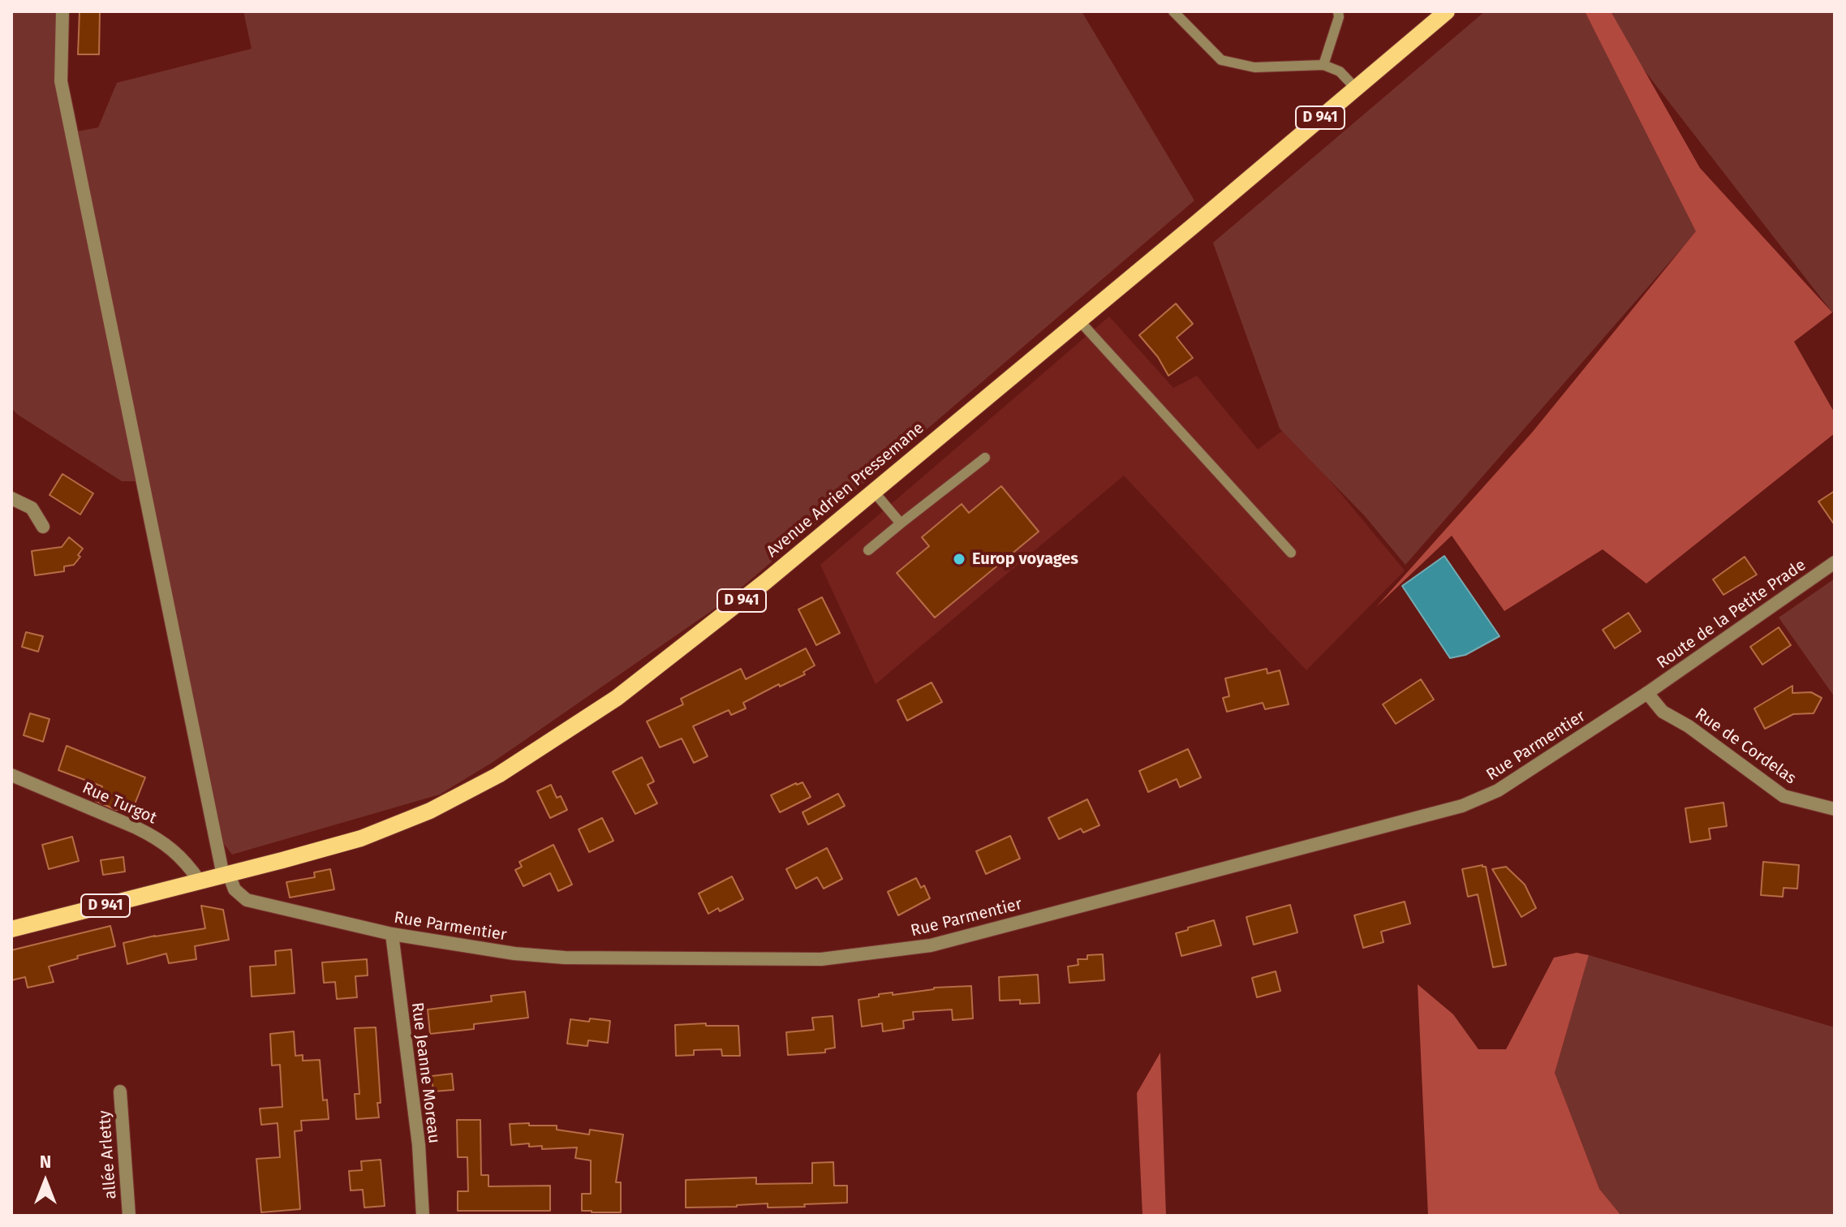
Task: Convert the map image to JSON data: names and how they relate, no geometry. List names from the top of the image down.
{
  "streets": {
    "main road": ["D 941", "Avenue Adrien Pressemane"],
    "street": [
      "Route de la Petite Prade",
      "Rue Parmentier",
      "Rue de Cordelas",
      "Rue Turgot",
      "Rue Jeanne Moreau",
      "allée Arletty"
    ]
  },
  "crossings": [
    ["D 941", "Avenue Adrien Pressemane"],
    ["D 941", "Rue Turgot"],
    ["Avenue Adrien Pressemane", "Rue Parmentier"],
    ["Avenue Adrien Pressemane", "Rue Turgot"],
    ["Route de la Petite Prade", "Rue Parmentier"],
    ["Route de la Petite Prade", "Rue de Cordelas"],
    ["Rue Parmentier", "Rue de Cordelas"],
    ["Rue Parmentier", "Rue Jeanne Moreau"]
  ],
  "places": ["Europ voyages"],
  "north": "top"
}
